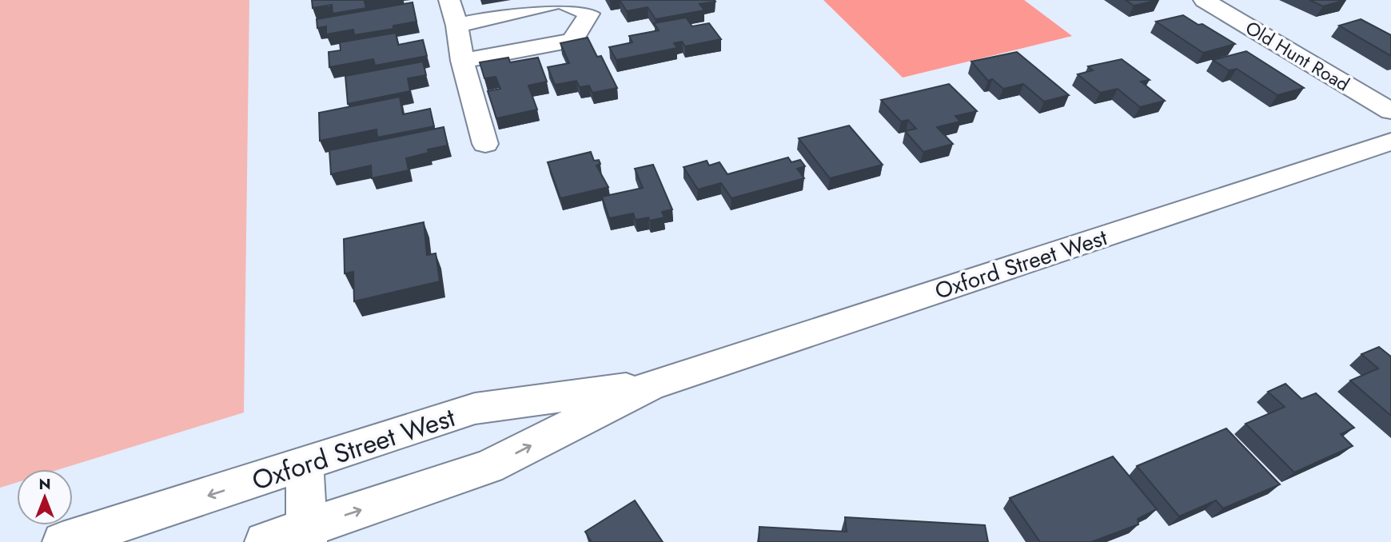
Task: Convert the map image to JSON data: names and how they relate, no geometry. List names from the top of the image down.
{
  "streets": {
    "main road": ["Old Hunt Road", "Oxford Street West"]
  },
  "north": "top"
}
